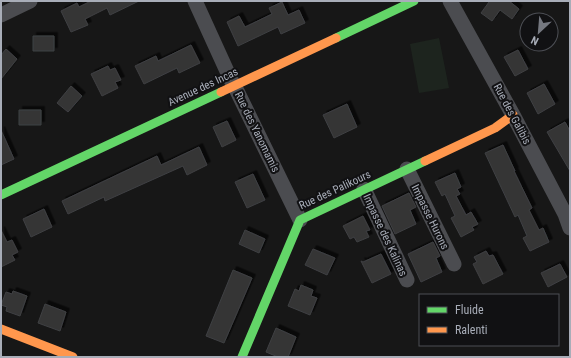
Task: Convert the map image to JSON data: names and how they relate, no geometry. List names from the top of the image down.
{
  "streets": {
    "street": [
      "Avenue des Incas",
      "Rue des Galibis",
      "Rue des Yanomamis",
      "Rue des Palikours",
      "Impasse Hurons",
      "Impasse des Kalinas"
    ]
  },
  "crossings": [
    ["Avenue des Incas", "Rue des Yanomamis"],
    ["Rue des Galibis", "Rue des Palikours"],
    ["Rue des Yanomamis", "Rue des Palikours"],
    ["Rue des Palikours", "Impasse Hurons"],
    ["Rue des Palikours", "Impasse des Kalinas"]
  ],
  "legend": ["Fluide", "Ralenti"],
  "north": "bottom left"
}
